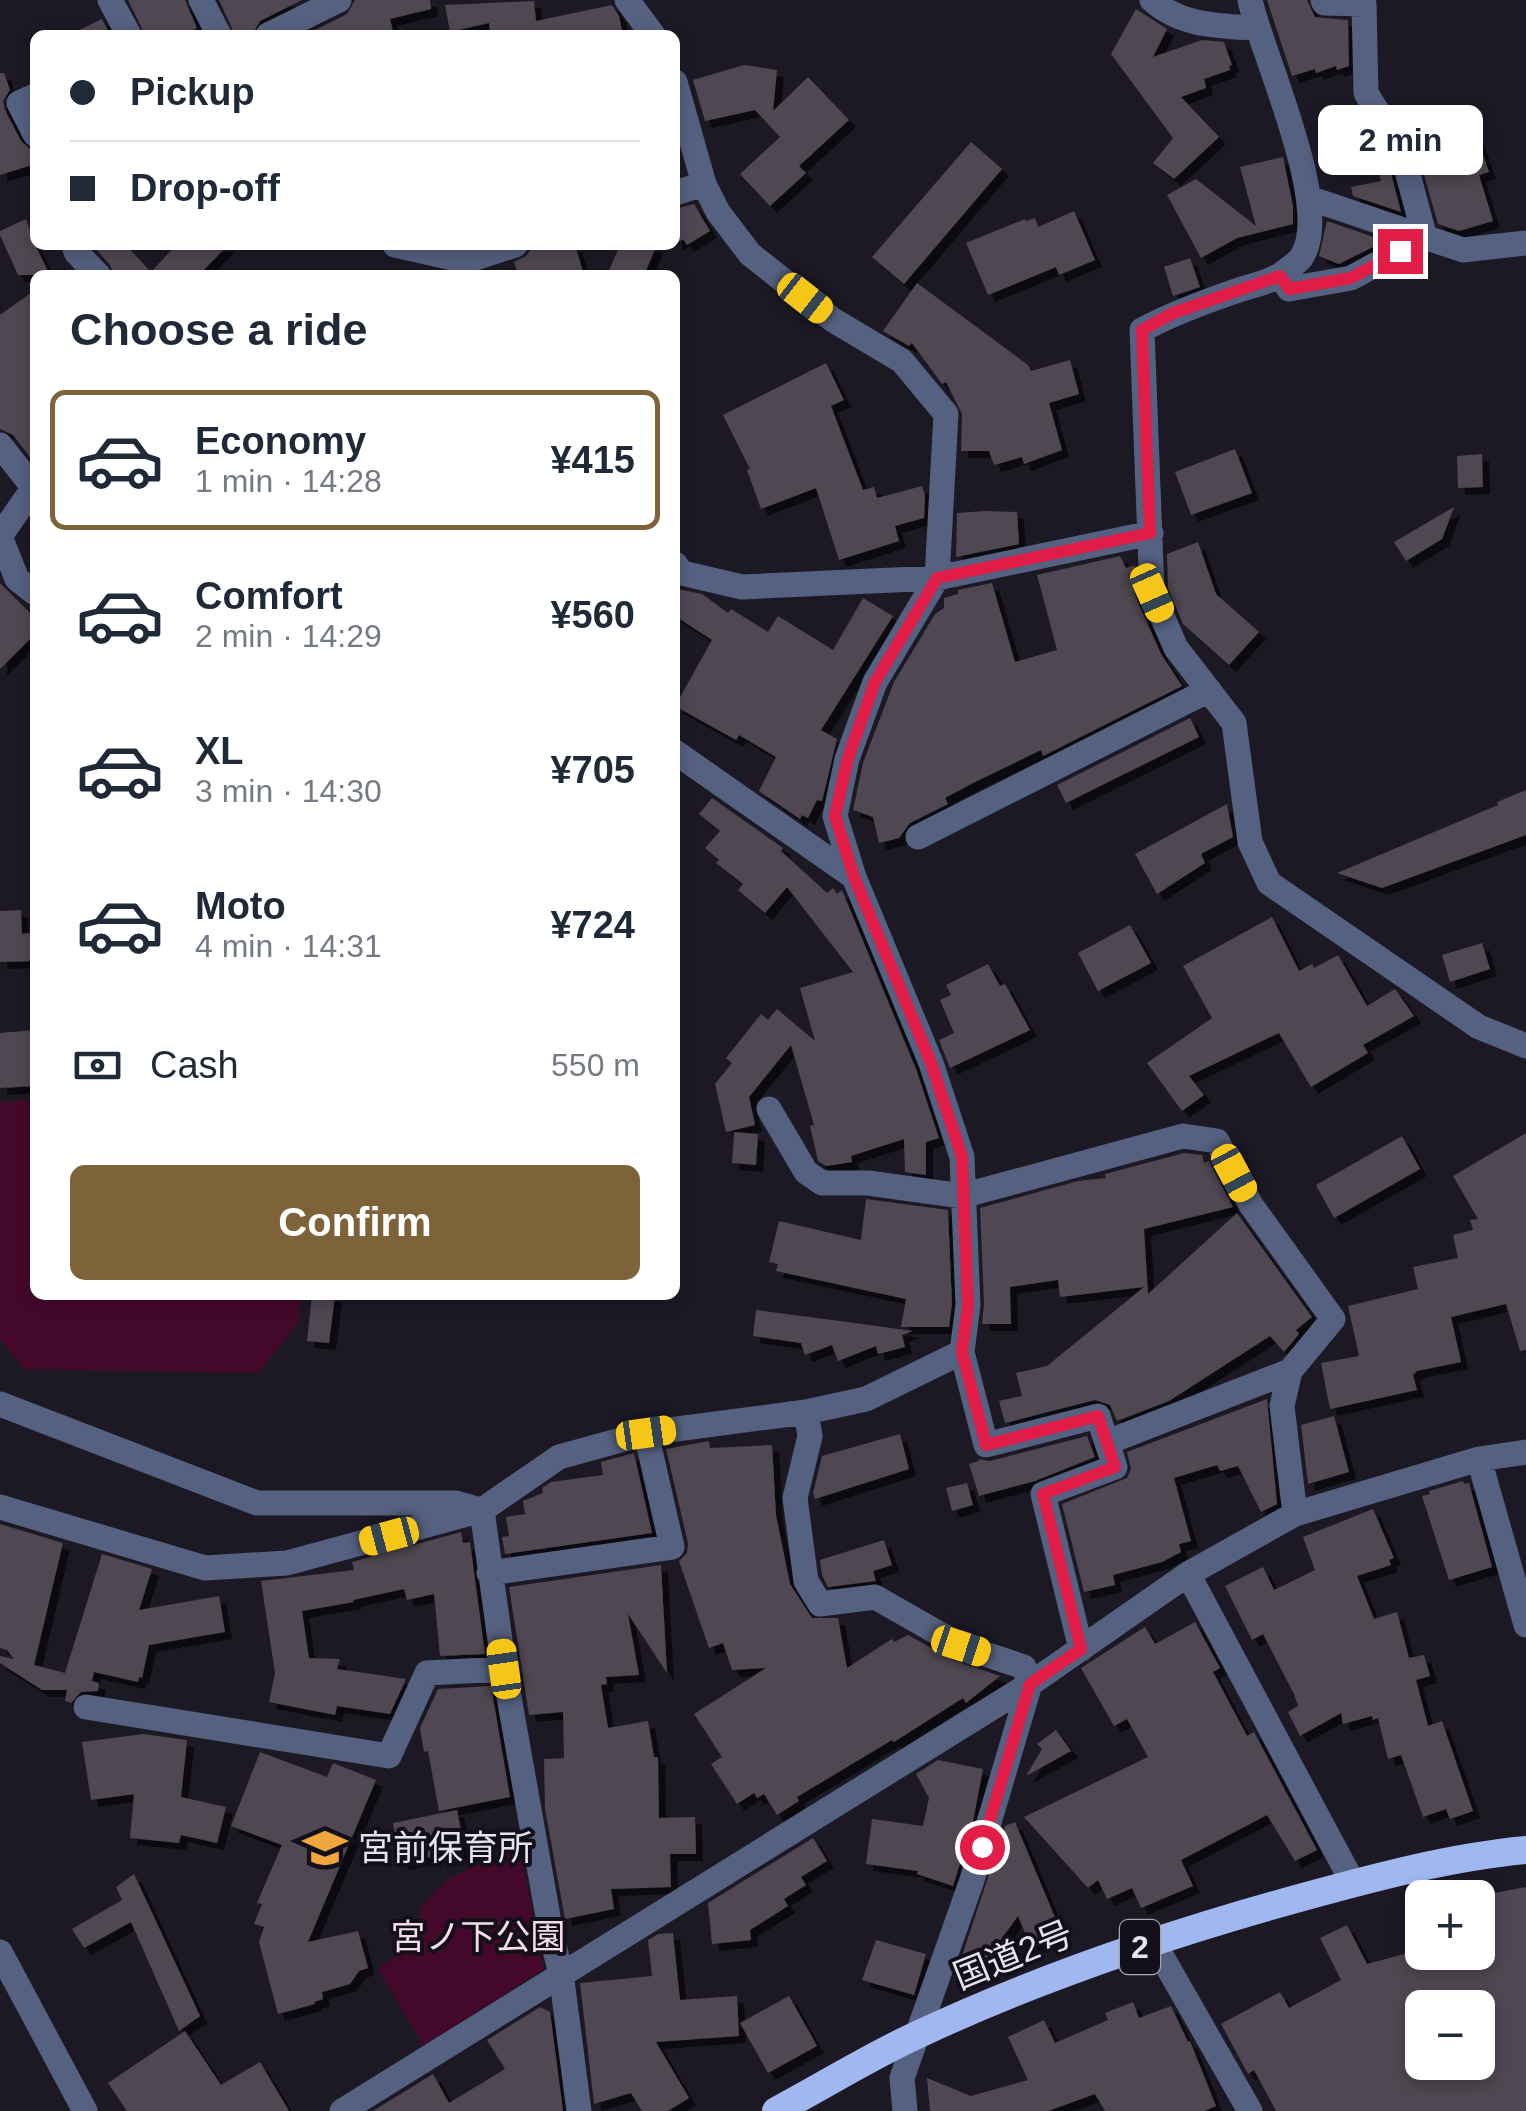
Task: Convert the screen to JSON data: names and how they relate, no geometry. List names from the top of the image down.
{
  "streets": {
    "highway": ["2", "国道2号"]
  },
  "parks": ["宮ノ下公園"],
  "places": {
    "school or university": ["宮前保育所"]
  },
  "page": {
    "banner": ["Pickup", "Drop-off"],
    "bubble": "2 min",
    "heading": "Choose a ride",
    "list": [
      {
        "name": "Economy",
        "note": "1 min · 14:28",
        "value": "¥415"
      },
      {
        "name": "Comfort",
        "note": "2 min · 14:29",
        "value": "¥560"
      },
      {
        "name": "XL",
        "note": "3 min · 14:30",
        "value": "¥705"
      },
      {
        "name": "Moto",
        "note": "4 min · 14:31",
        "value": "¥724"
      }
    ],
    "pay": ["Cash", "550 m"],
    "buttons": "Confirm",
    "map_buttons": ["+", "−"]
  }
}
